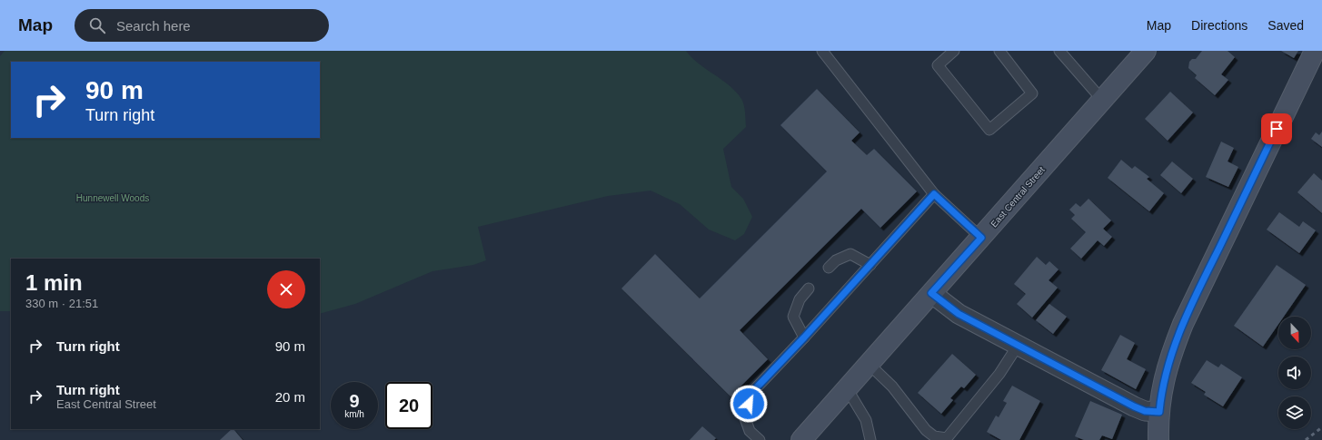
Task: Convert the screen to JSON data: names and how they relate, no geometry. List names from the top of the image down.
{
  "streets": {
    "main road": ["East Central Street"]
  },
  "parks": ["Hunnewell Woods"],
  "north": "bottom",
  "page": {
    "header": "Map",
    "search": "Search here",
    "nav": ["Map", "Directions", "Saved"],
    "turn": ["90 m", "Turn right"],
    "heading": ["1 min", "330 m · 21:51"],
    "list": [
      {
        "name": "Turn right",
        "value": "90 m"
      },
      {
        "name": "Turn right",
        "note": "East Central Street",
        "value": "20 m"
      }
    ],
    "speed": "9 km/h",
    "limit": "20"
  }
}
